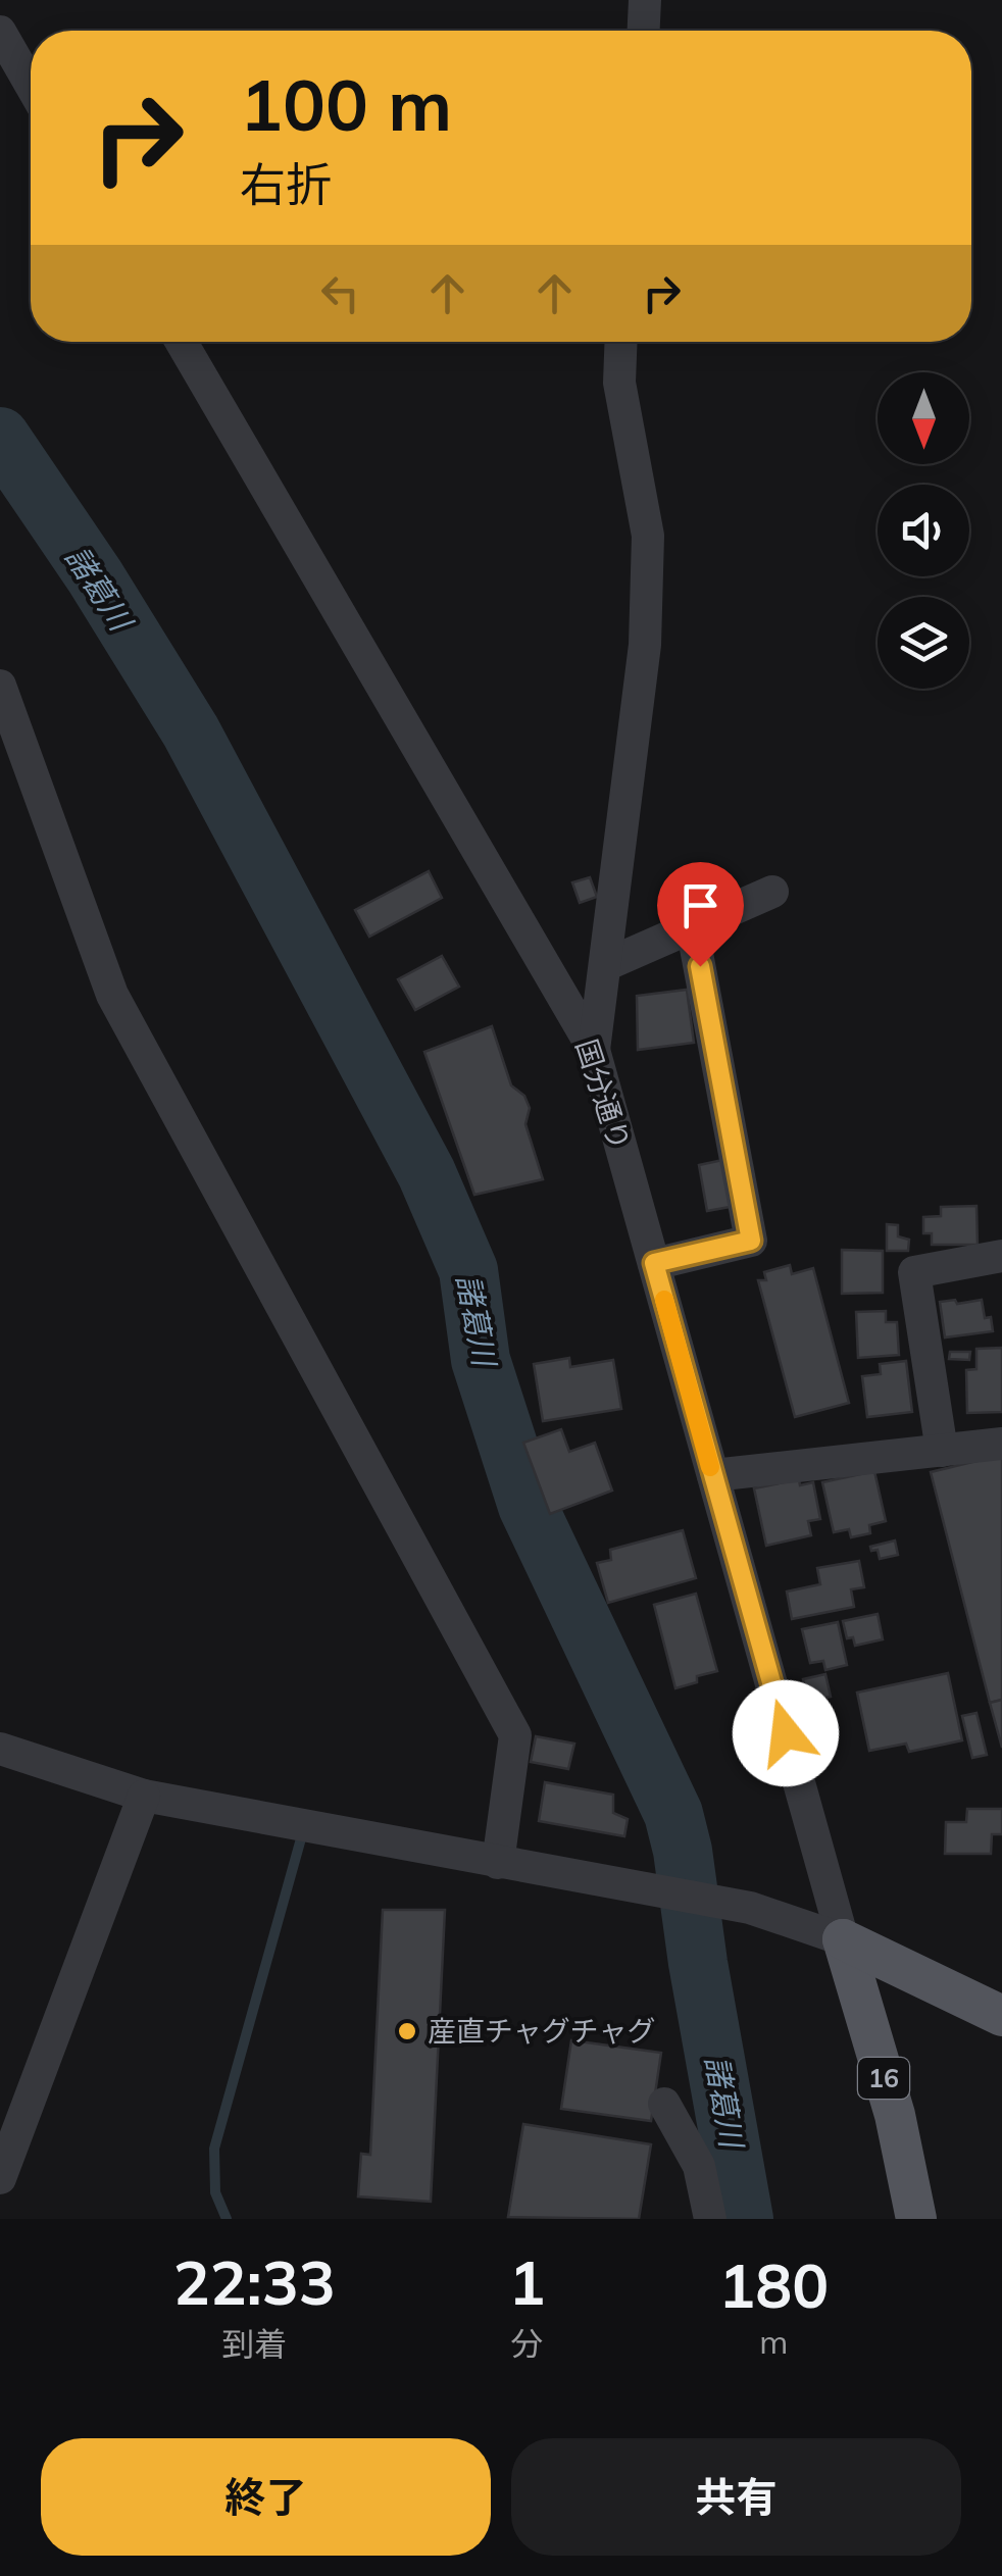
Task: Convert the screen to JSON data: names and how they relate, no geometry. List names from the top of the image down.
{
  "streets": {
    "main road": ["16"],
    "street": ["国分通り"]
  },
  "crossings": [
    ["国分通り", "16"]
  ],
  "water": ["諸葛川"],
  "places": ["産直チャグチャグ"],
  "north": "bottom",
  "page": {
    "turn": ["100 m", "右折"],
    "eta": [
      "22:33",
      "到着",
      "1",
      "分",
      "180",
      "m"
    ],
    "buttons": ["終了", "共有"]
  }
}
